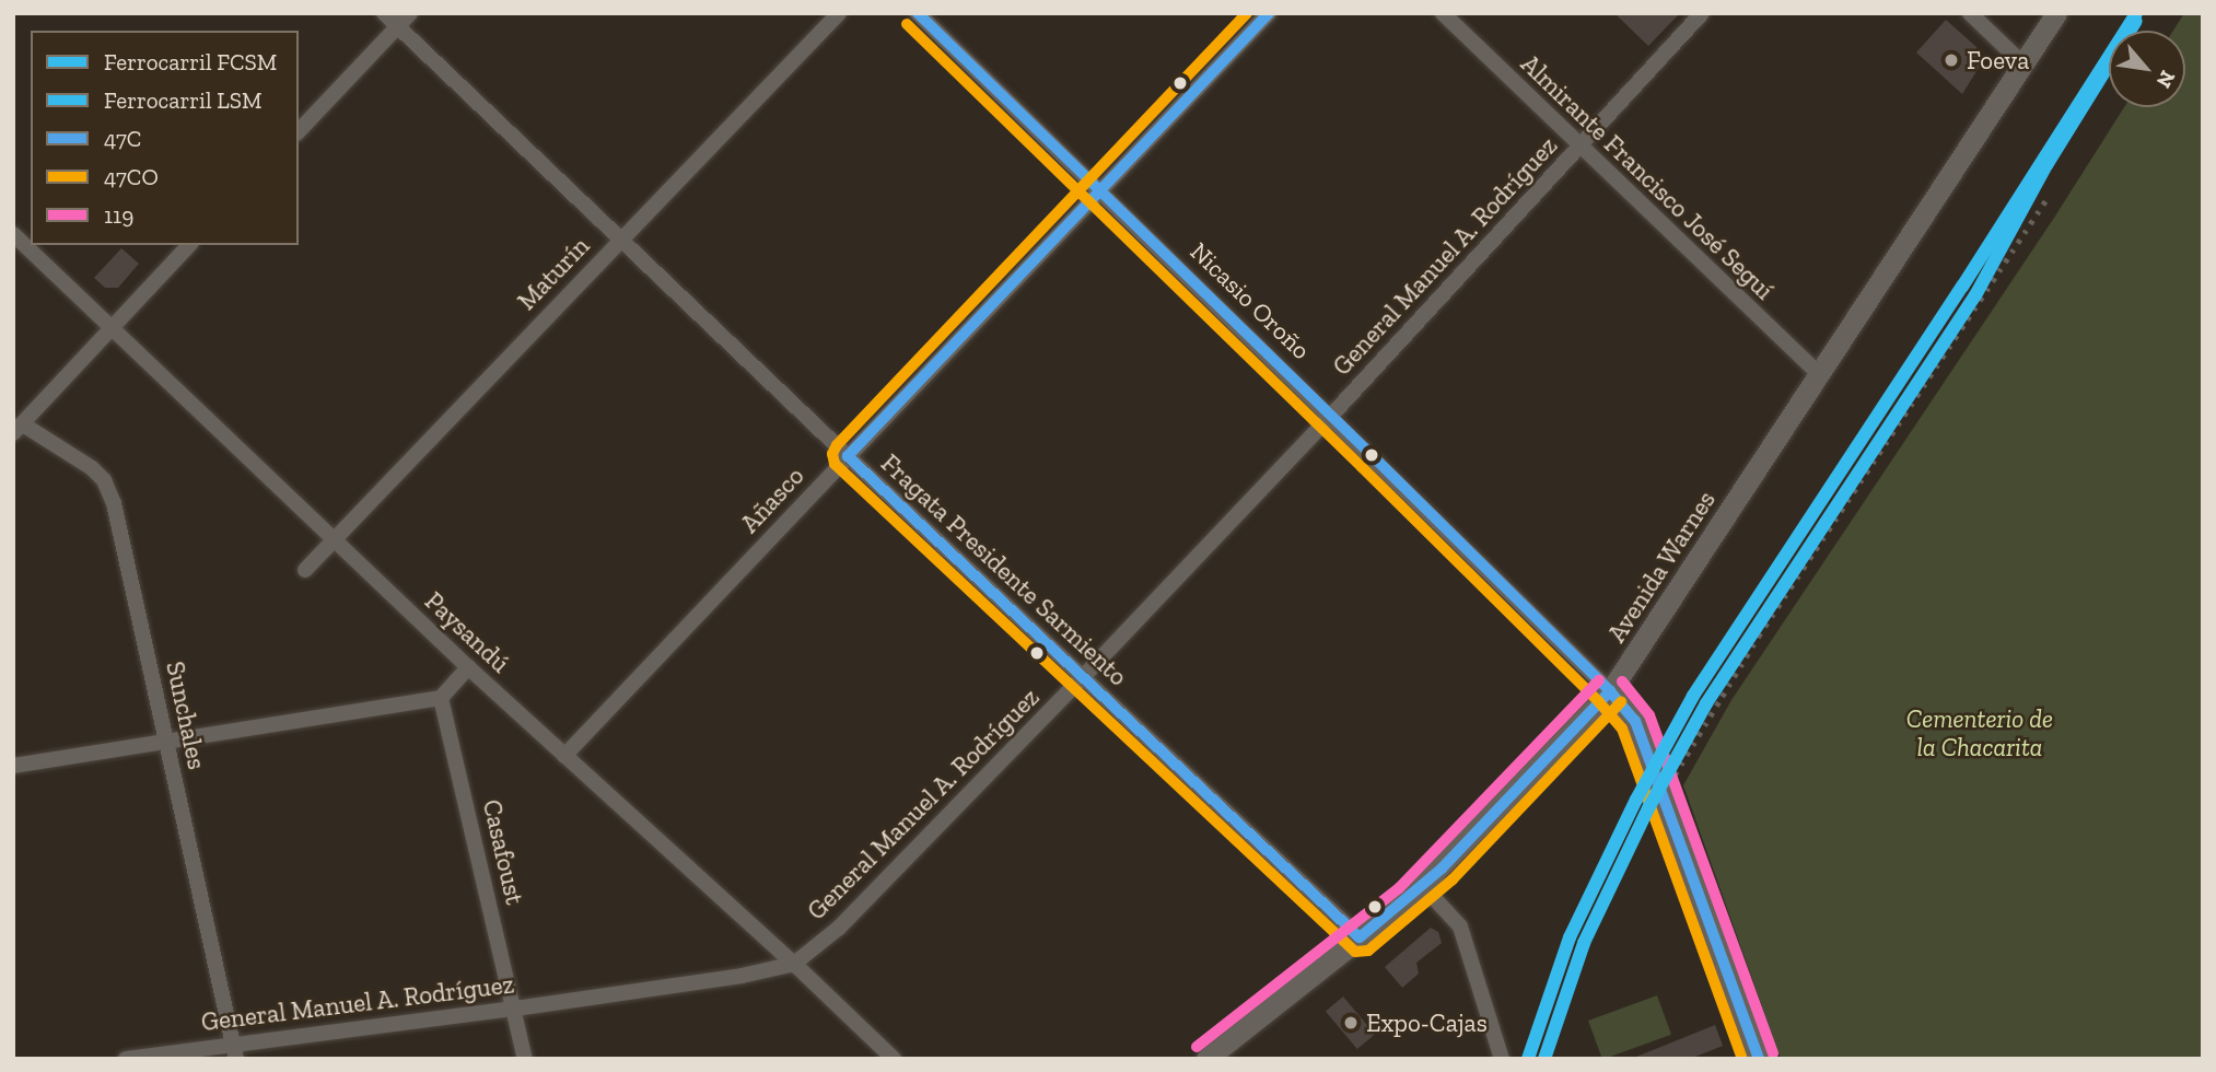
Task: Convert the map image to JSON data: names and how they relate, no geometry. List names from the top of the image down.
{
  "streets": {
    "main road": ["Avenida Warnes"],
    "street": [
      "Almirante Francisco José Seguí",
      "General Manuel A. Rodríguez",
      "Maturín",
      "Nicasio Oroño",
      "Añasco",
      "Fragata Presidente Sarmiento",
      "Paysandú",
      "Sunchales",
      "Casafoust"
    ]
  },
  "crossings": [
    ["Almirante Francisco José Seguí", "General Manuel A. Rodríguez"],
    ["Almirante Francisco José Seguí", "Avenida Warnes"],
    ["General Manuel A. Rodríguez", "Nicasio Oroño"],
    ["General Manuel A. Rodríguez", "Fragata Presidente Sarmiento"],
    ["General Manuel A. Rodríguez", "Paysandú"],
    ["General Manuel A. Rodríguez", "Sunchales"],
    ["General Manuel A. Rodríguez", "Casafoust"],
    ["Maturín", "Fragata Presidente Sarmiento"],
    ["Maturín", "Paysandú"],
    ["Nicasio Oroño", "Añasco"],
    ["Nicasio Oroño", "Avenida Warnes"],
    ["Añasco", "Fragata Presidente Sarmiento"],
    ["Añasco", "Paysandú"],
    ["Avenida Warnes", "Fragata Presidente Sarmiento"]
  ],
  "parks": ["Cementerio de la Chacarita"],
  "places": ["Foeva", "Expo-Cajas"],
  "lines": [
    "rail line FCSM",
    "transit line 47C",
    "transit line 47CO",
    "rail line LSM",
    "transit line 119"
  ],
  "legend": [
    "Ferrocarril FCSM",
    "Ferrocarril LSM",
    "47C",
    "47CO",
    "119"
  ],
  "north": "bottom right"
}
